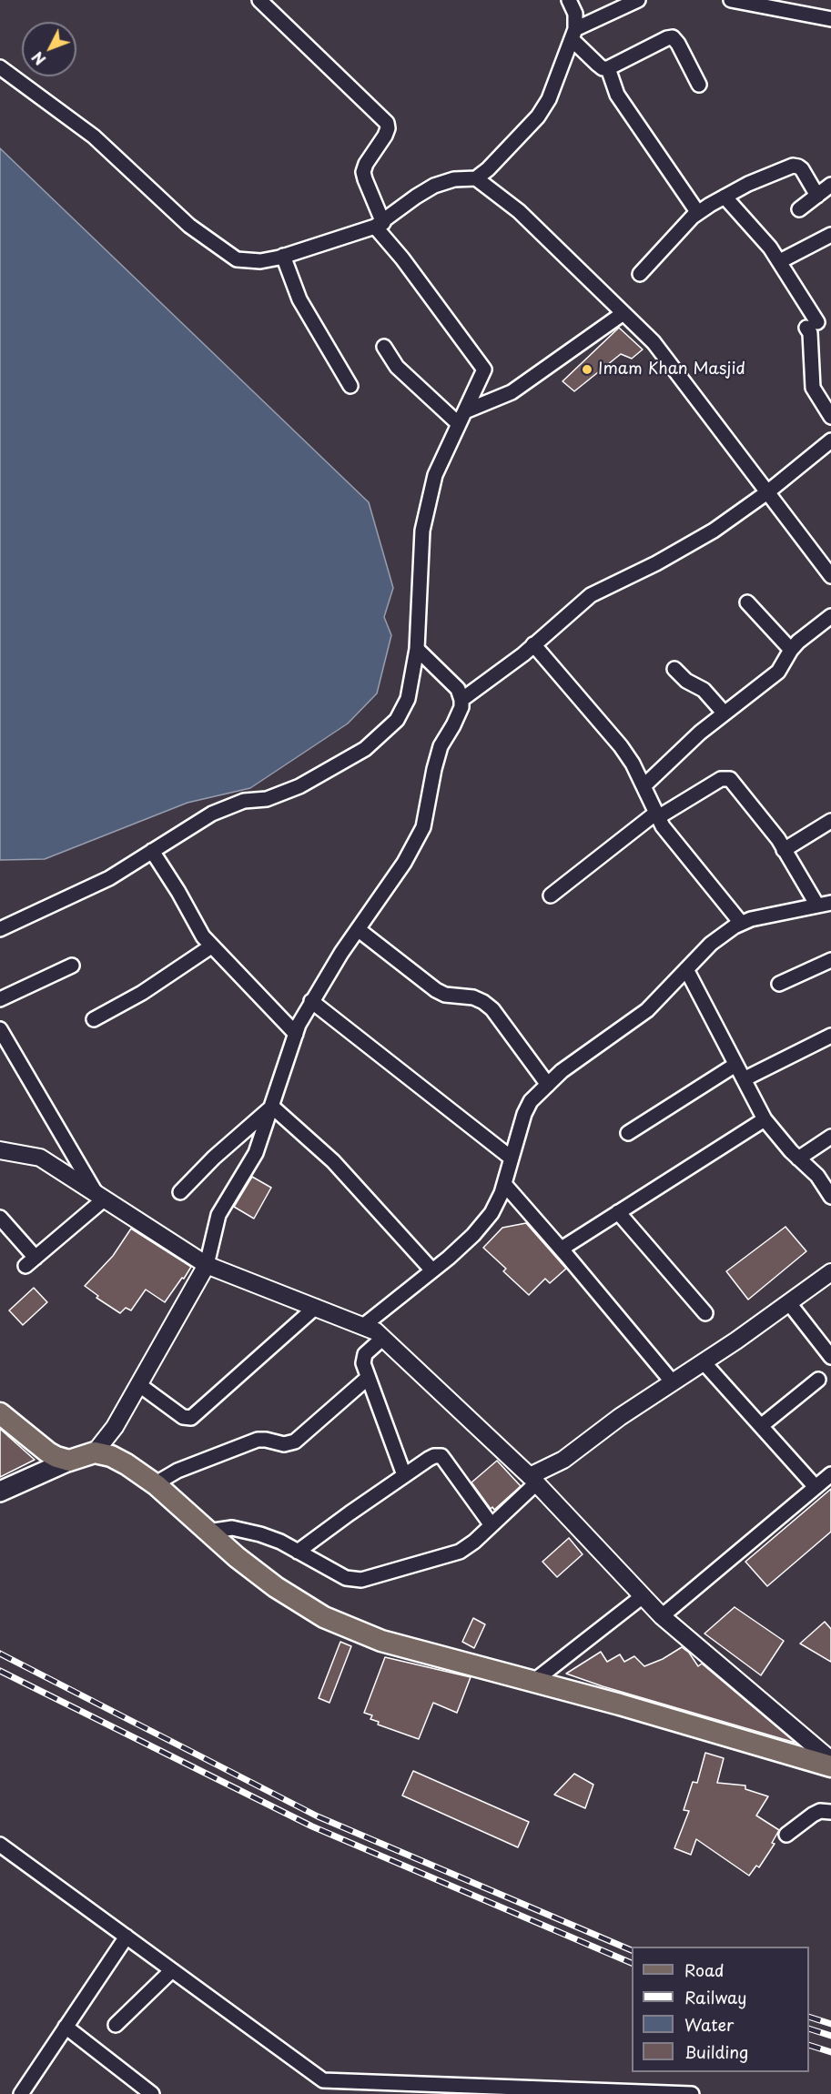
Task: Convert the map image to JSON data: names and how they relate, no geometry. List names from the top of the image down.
{
  "places": ["Imam Khan Masjid"],
  "legend": [
    "Road",
    "Railway",
    "Water",
    "Building"
  ],
  "north": "bottom left"
}
